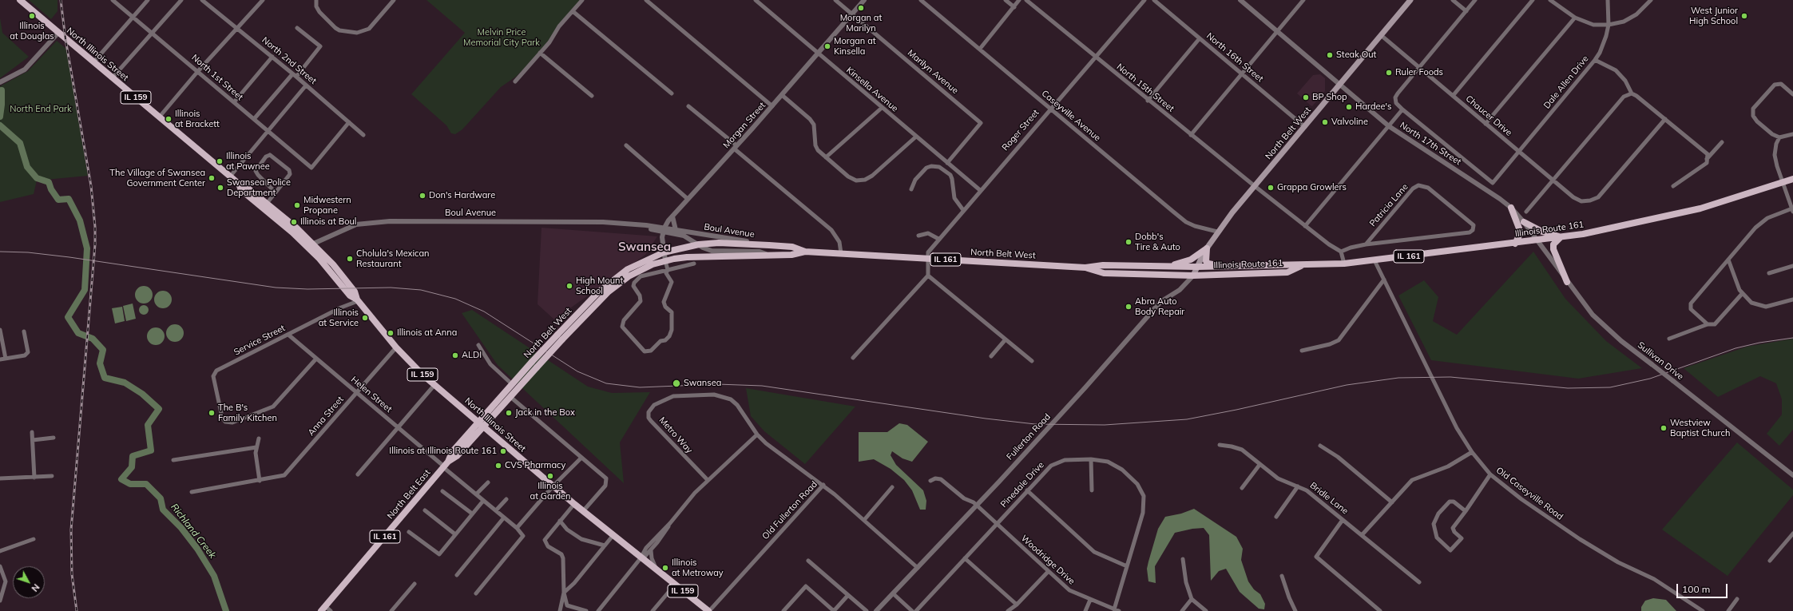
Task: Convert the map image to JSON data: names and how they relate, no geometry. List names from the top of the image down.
{
  "streets": {
    "main road": [
      "North Illinois Street",
      "IL 159",
      "North Belt West",
      "Illinois Route 161",
      "IL 161",
      "North Belt East"
    ],
    "street": [
      "North 16th Street",
      "North 2nd Street",
      "Marilyn Avenue",
      "North 1st Street",
      "Dale Allen Drive",
      "North 15th Street",
      "Kinsella Avenue",
      "Caseyville Avenue",
      "Chaucer Drive",
      "Morgan Street",
      "Roger Street",
      "North 17th Street",
      "Patricia Lane",
      "Boul Avenue",
      "Service Street",
      "Sullivan Drive",
      "Helen Street",
      "Anna Street",
      "Metro Way",
      "Fullerton Road",
      "Pinedale Drive",
      "Old Caseyville Road",
      "Bridle Lane",
      "Old Fullerton Road",
      "Woodridge Drive"
    ]
  },
  "crossings": [
    ["North Illinois Street", "North Belt West"],
    ["North Illinois Street", "Boul Avenue"],
    ["North Illinois Street", "Service Street"],
    ["North Illinois Street", "Anna Street"],
    ["North Illinois Street", "North Belt East"],
    ["North Illinois Street", "Old Fullerton Road"],
    ["North 16th Street", "North Belt West"],
    ["North 2nd Street", "North 1st Street"],
    ["Marilyn Avenue", "Kinsella Avenue"],
    ["Marilyn Avenue", "Morgan Street"],
    ["Dale Allen Drive", "Chaucer Drive"],
    ["North 15th Street", "Roger Street"],
    ["North 15th Street", "North Belt West"],
    ["Kinsella Avenue", "Morgan Street"],
    ["Kinsella Avenue", "Roger Street"],
    ["Caseyville Avenue", "Roger Street"],
    ["Caseyville Avenue", "North Belt West"],
    ["Chaucer Drive", "North Belt West"],
    ["Morgan Street", "Boul Avenue"],
    ["Roger Street", "North Belt West"],
    ["North Belt West", "North 17th Street"],
    ["North Belt West", "Boul Avenue"],
    ["North Belt West", "Illinois Route 161"],
    ["North Belt West", "Fullerton Road"],
    ["North Belt West", "North Belt East"],
    ["North 17th Street", "Illinois Route 161"],
    ["North 17th Street", "Sullivan Drive"],
    ["Illinois Route 161", "Sullivan Drive"],
    ["Illinois Route 161", "Fullerton Road"],
    ["Illinois Route 161", "Old Caseyville Road"],
    ["Service Street", "Helen Street"],
    ["Helen Street", "Anna Street"],
    ["Helen Street", "North Belt East"],
    ["Metro Way", "Old Fullerton Road"],
    ["Fullerton Road", "Old Fullerton Road"],
    ["Fullerton Road", "Woodridge Drive"],
    ["Pinedale Drive", "Woodridge Drive"]
  ],
  "districts": ["Swansea"],
  "water": ["Richland Creek"],
  "parks": ["Melvin Price Memorial City Park", "North End Park"],
  "places": [
    "Morgan at Marilyn",
    "Illinois at Douglas",
    "West Junior High School",
    "Morgan at Kinsella",
    "Steak Out",
    "Ruler Foods",
    "BP Shop",
    "Hardee's",
    "Illinois at Brackett",
    "Valvoline",
    "Illinois at Pawnee",
    "The Village of Swansea Government Center",
    "Swansea Police Department",
    "Grappa Growlers",
    "Don's Hardware",
    "Midwestern Propane",
    "Illinois at Boul",
    "Dobb's Tire & Auto",
    "Cholula's Mexican Restaurant",
    "High Mount School",
    "Abra Auto Body Repair",
    "Illinois at Service",
    "Illinois at Anna",
    "ALDI",
    "Swansea",
    "The B's Family Kitchen",
    "Jack in the Box",
    "Westview Baptist Church",
    "Illinois at Illinois Route 161",
    "CVS Pharmacy",
    "Illinois at Garden",
    "Illinois at Metroway"
  ],
  "scale_bar": "100 m",
  "north": "bottom right"
}
